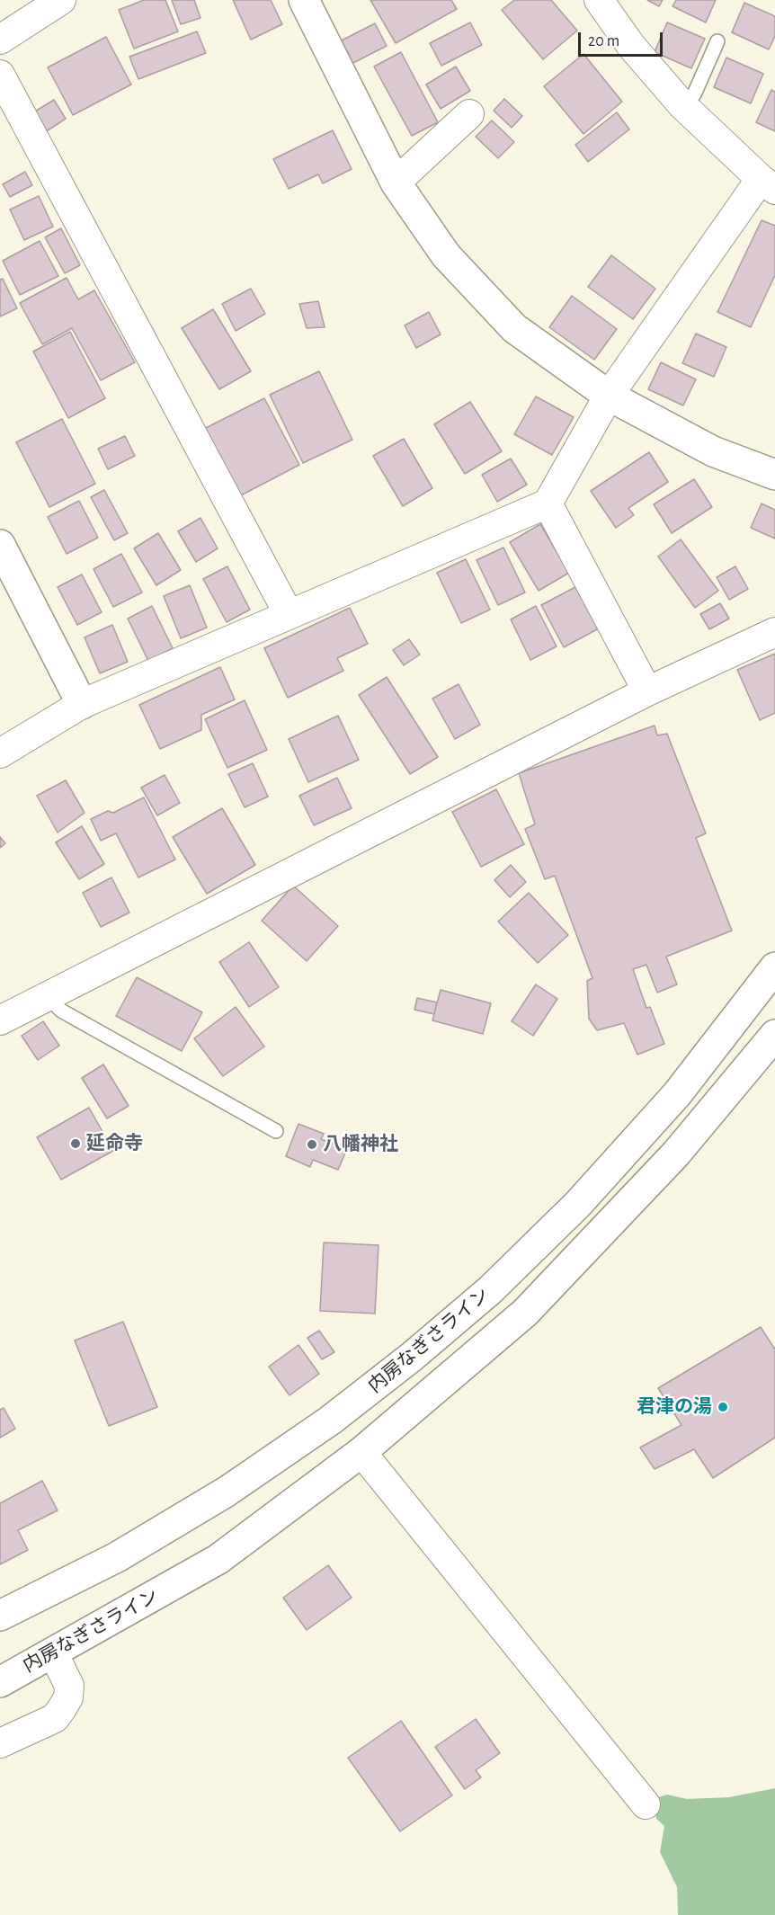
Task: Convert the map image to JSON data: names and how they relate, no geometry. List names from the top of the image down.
{
  "streets": {
    "main road": ["内房なぎさライン"]
  },
  "places": ["延命寺", "八幡神社", "君津の湯"],
  "scale_bar": "20 m"
}
